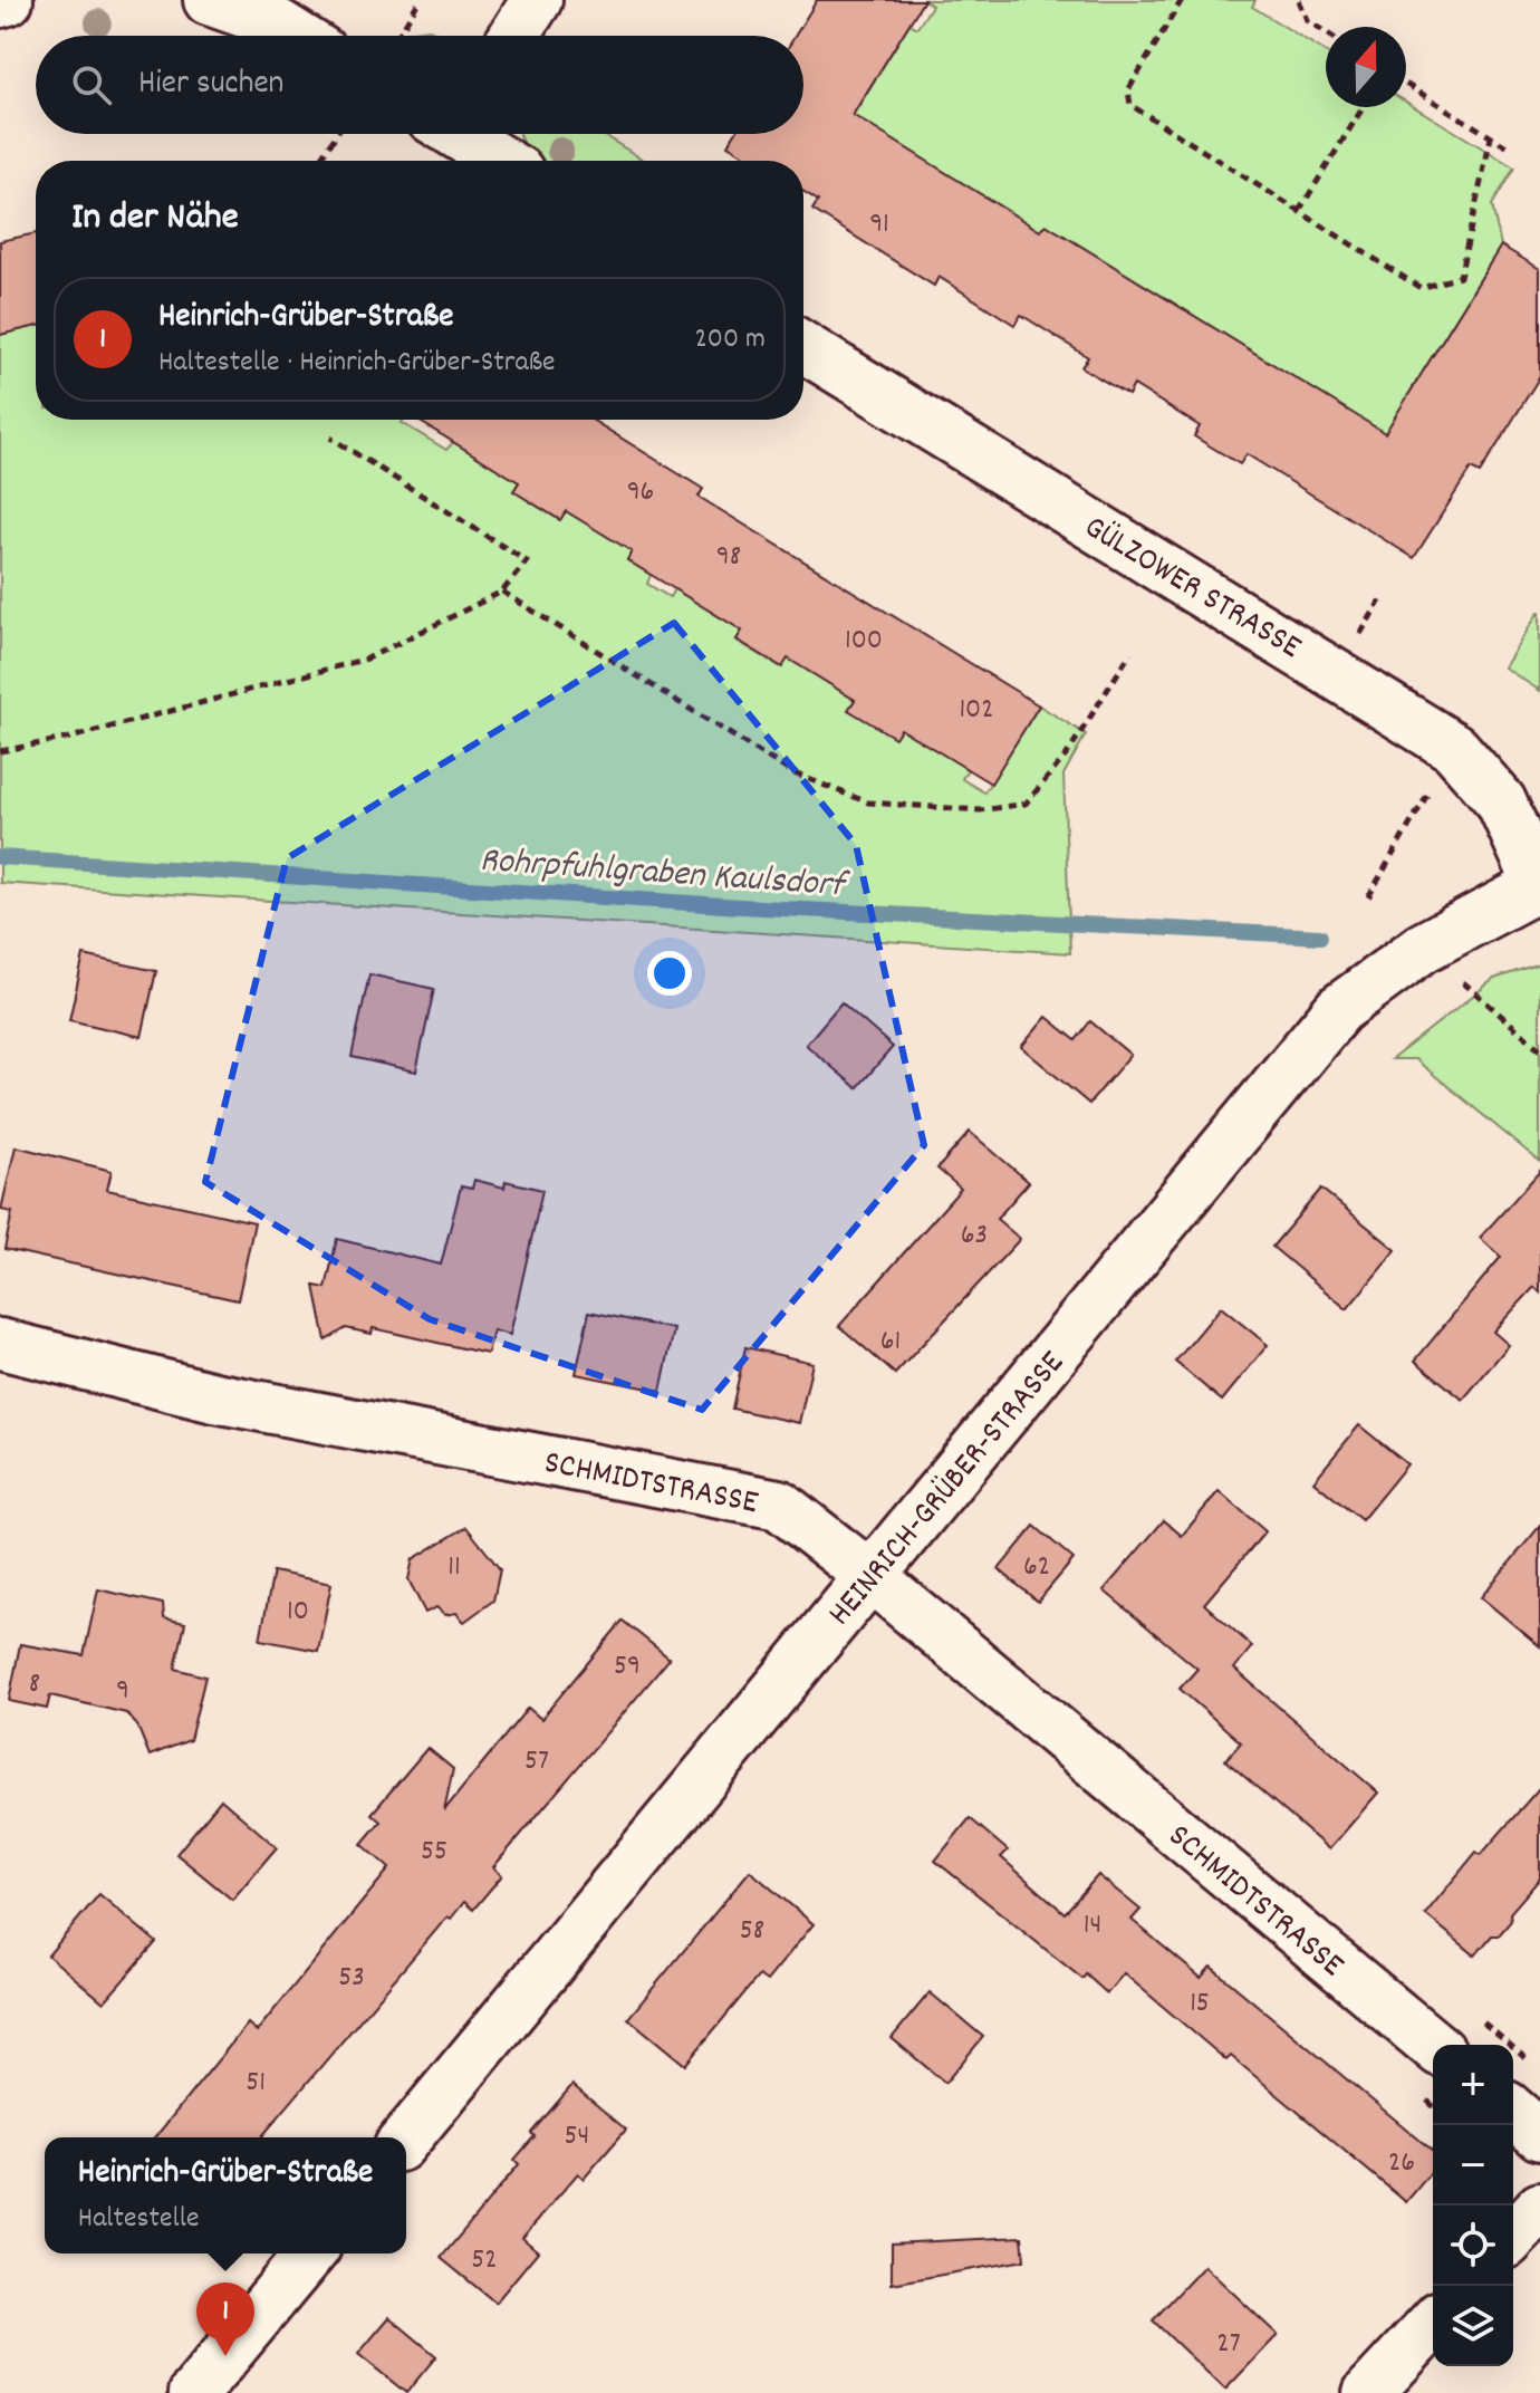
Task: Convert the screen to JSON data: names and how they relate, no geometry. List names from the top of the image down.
{
  "streets": {
    "street": ["GÜLZOWER STRASSE", "SCHMIDTSTRASSE", "HEINRICH-GRÜBER-STRASSE"]
  },
  "crossings": [
    ["GÜLZOWER STRASSE", "HEINRICH-GRÜBER-STRASSE"],
    ["SCHMIDTSTRASSE", "HEINRICH-GRÜBER-STRASSE"]
  ],
  "water": ["Rohrpfuhlgraben Kaulsdorf"],
  "house_numbers": [
    "91",
    "96",
    "98",
    "100",
    "102",
    "63",
    "61",
    "11",
    "62",
    "10",
    "59",
    "8",
    "9",
    "57",
    "55",
    "14",
    "58",
    "53",
    "15",
    "51",
    "54",
    "26",
    "52",
    "27"
  ],
  "north": "top",
  "page": {
    "search": "Hier suchen",
    "heading": "In der Nähe",
    "list": [
      {
        "mark": "1",
        "name": "Heinrich-Grüber-Straße",
        "note": "Haltestelle · Heinrich-Grüber-Straße",
        "value": "200 m"
      }
    ],
    "map_buttons": ["+", "−"],
    "popup": ["Heinrich-Grüber-Straße", "Haltestelle"],
    "pins": "1"
  }
}
